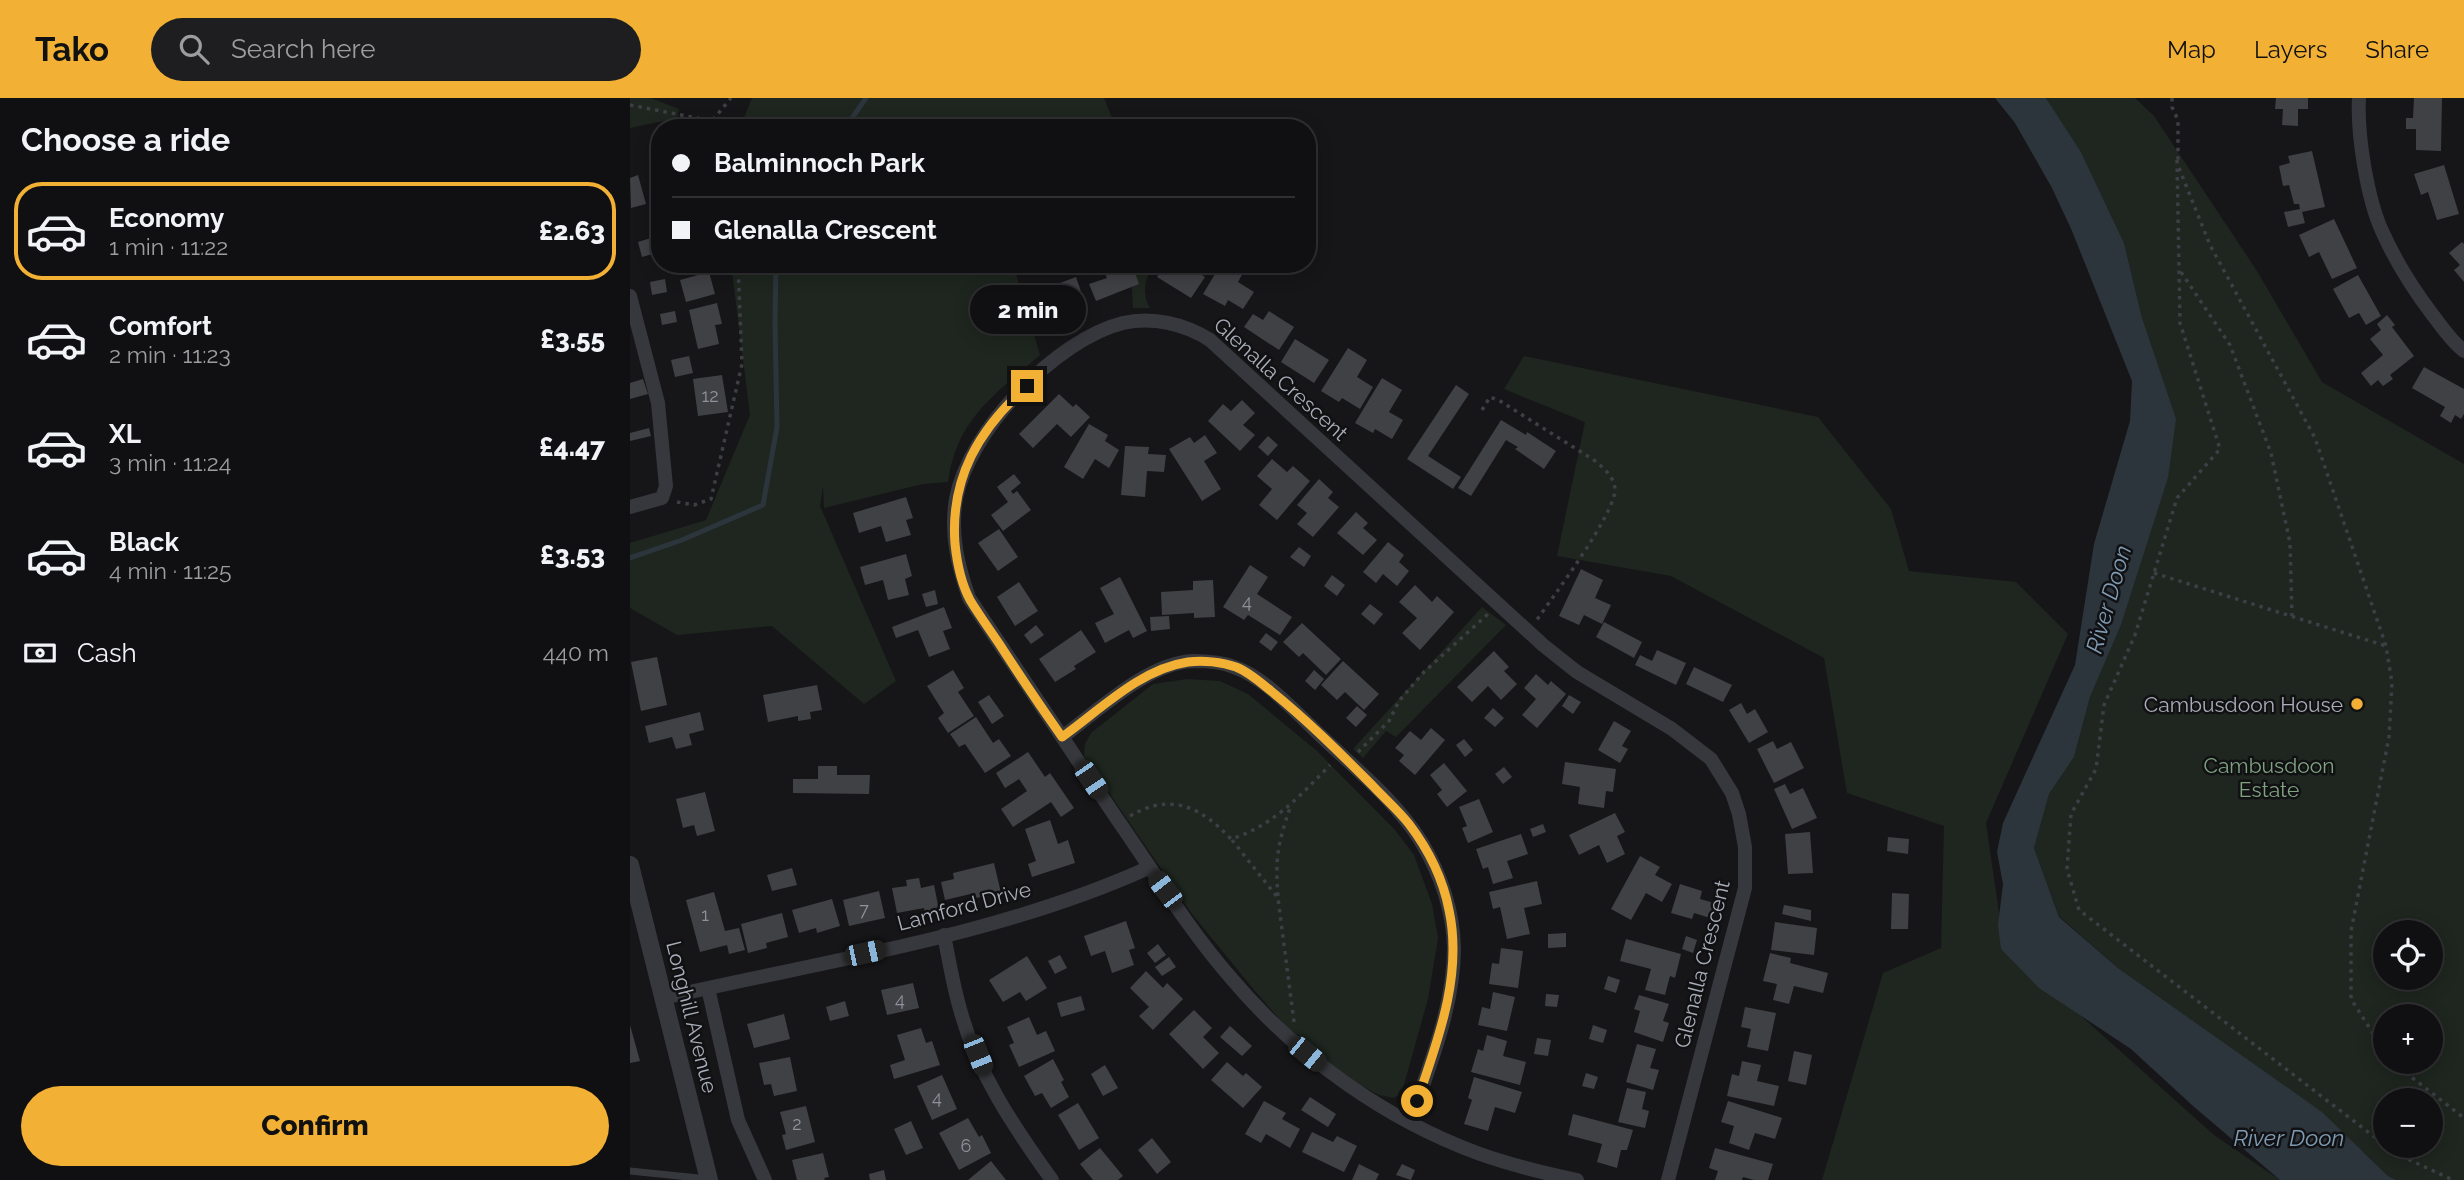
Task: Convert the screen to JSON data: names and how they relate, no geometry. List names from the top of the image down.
{
  "streets": {
    "street": ["Glenalla Crescent", "Lamford Drive", "Longhill Avenue"]
  },
  "crossings": [
    ["Glenalla Crescent", "Lamford Drive"],
    ["Lamford Drive", "Longhill Avenue"]
  ],
  "water": ["River Doon"],
  "parks": ["Cambusdoon Estate"],
  "places": ["Cambusdoon House"],
  "house_numbers": [
    "12",
    "4",
    "7",
    "1",
    "4",
    "4",
    "2",
    "6"
  ],
  "page": {
    "header": "Tako",
    "search": "Search here",
    "nav": ["Map", "Layers", "Share"],
    "heading": "Choose a ride",
    "banner": ["Balminnoch Park", "Glenalla Crescent"],
    "list": [
      {
        "name": "Economy",
        "note": "1 min · 11:22",
        "value": "£2.63"
      },
      {
        "name": "Comfort",
        "note": "2 min · 11:23",
        "value": "£3.55"
      },
      {
        "name": "XL",
        "note": "3 min · 11:24",
        "value": "£4.47"
      },
      {
        "name": "Black",
        "note": "4 min · 11:25",
        "value": "£3.53"
      }
    ],
    "bubble": "2 min",
    "pay": ["Cash", "440 m"],
    "map_buttons": ["+", "−"],
    "buttons": "Confirm"
  }
}
